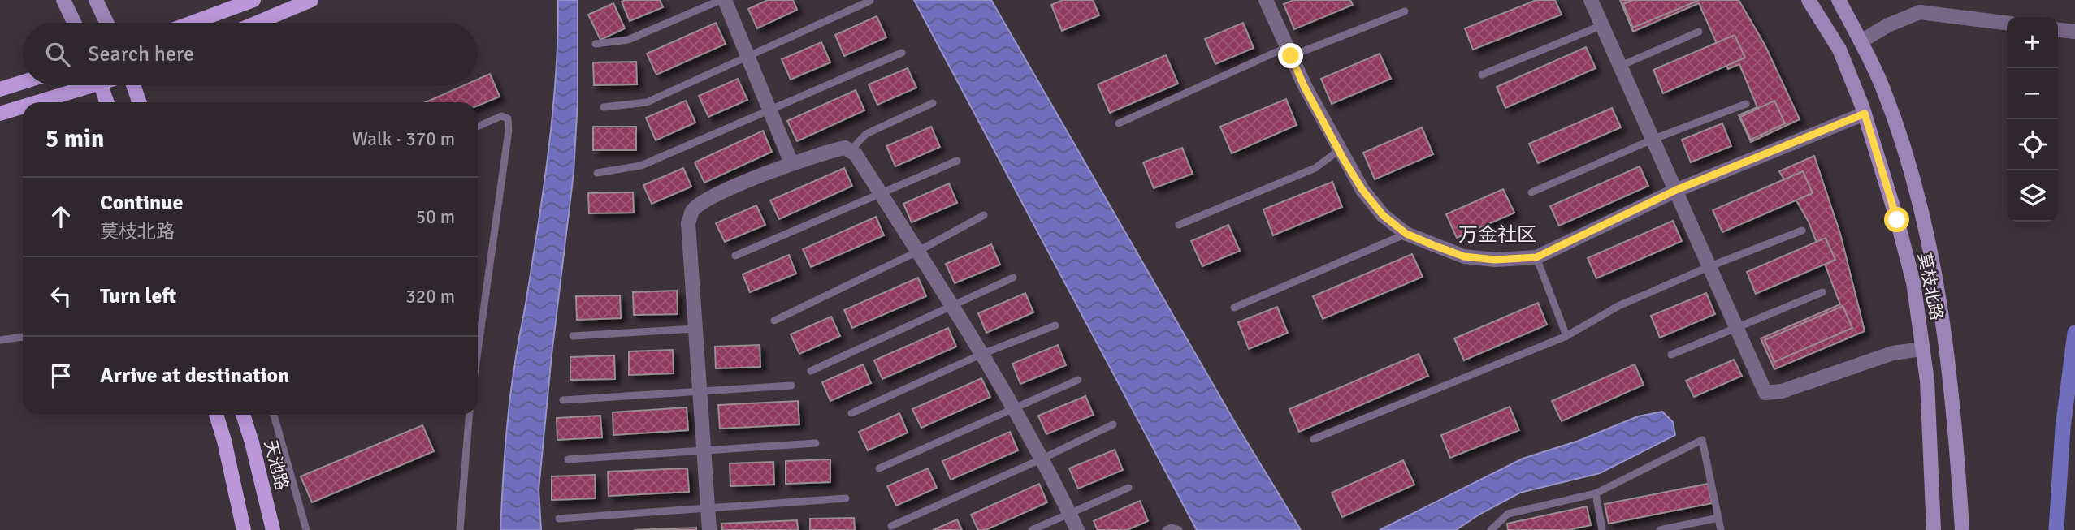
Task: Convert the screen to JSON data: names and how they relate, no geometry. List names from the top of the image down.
{
  "streets": {
    "main road": ["天池路"],
    "street": ["莫枝北路"]
  },
  "districts": ["万金社区"],
  "page": {
    "map_buttons": ["+", "−"],
    "search": "Search here",
    "heading": ["5 min", "Walk · 370 m"],
    "list": [
      ["Continue", "莫枝北路", "50 m"],
      ["Turn left", "320 m"],
      "Arrive at destination"
    ]
  }
}
